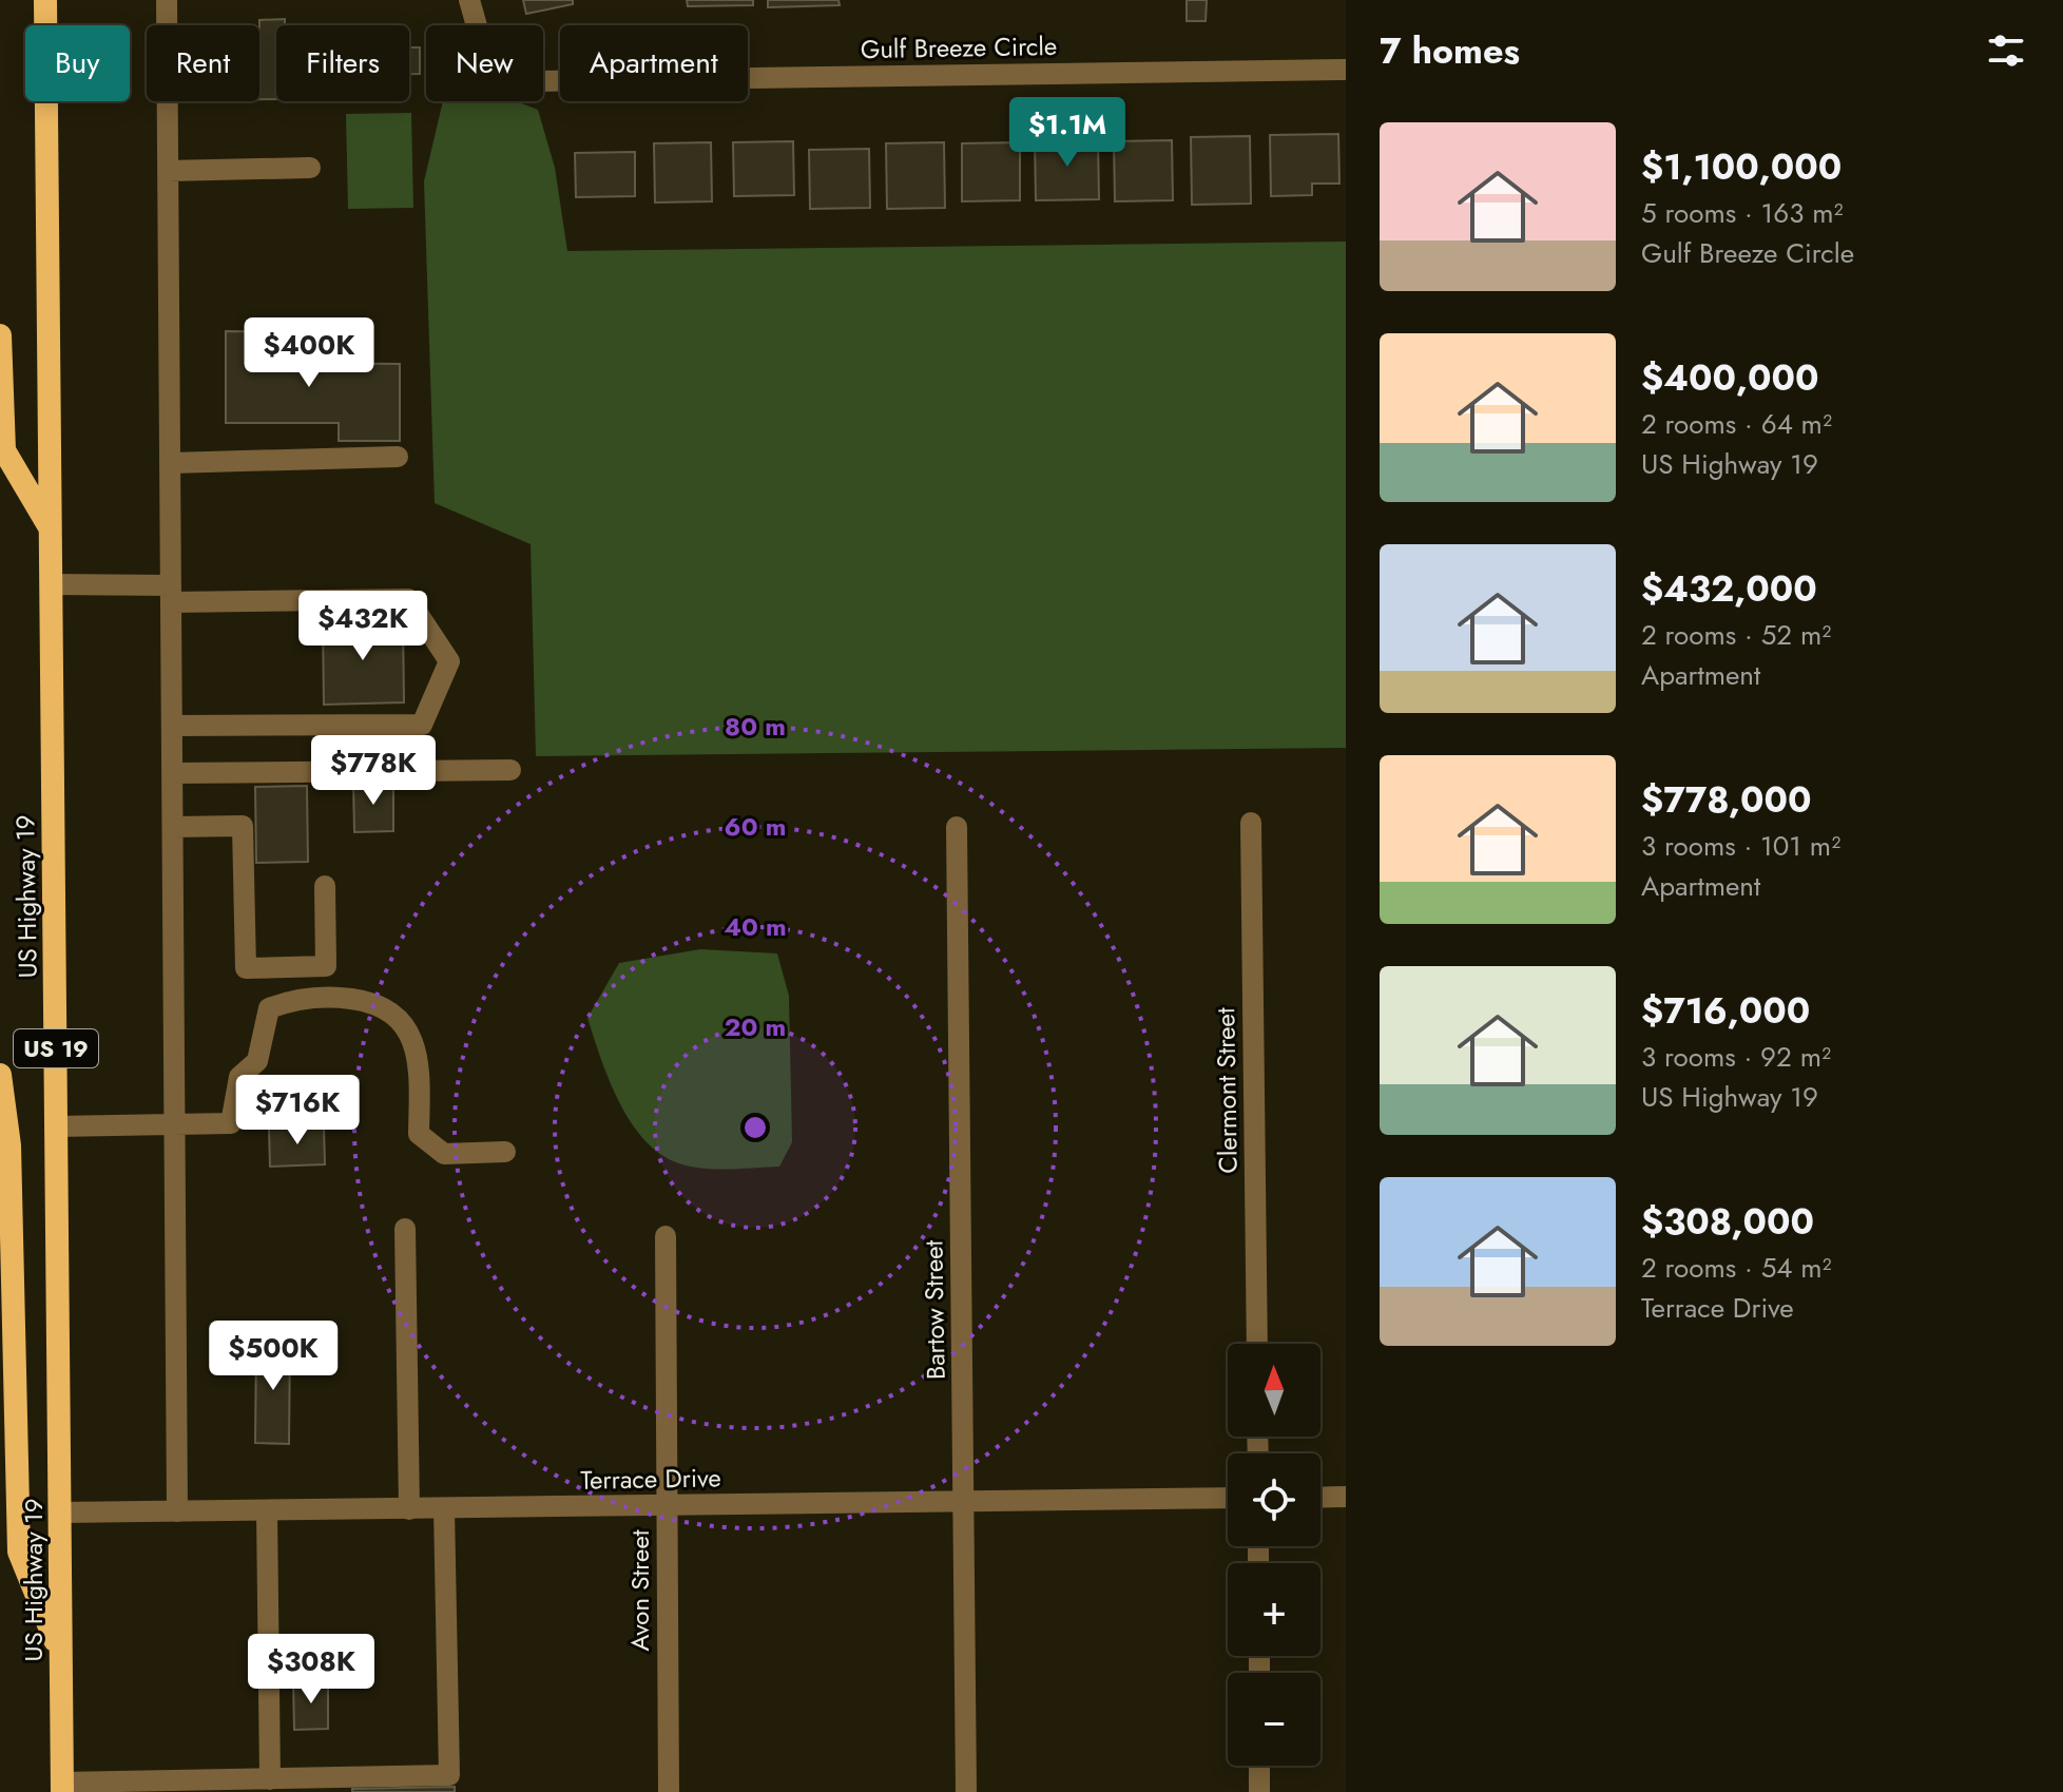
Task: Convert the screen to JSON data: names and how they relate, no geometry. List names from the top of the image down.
{
  "streets": {
    "highway": ["US Highway 19", "US 19"],
    "street": [
      "Gulf Breeze Circle",
      "Clermont Street",
      "Bartow Street",
      "Terrace Drive",
      "Avon Street"
    ]
  },
  "crossings": [
    ["US Highway 19", "Terrace Drive"],
    ["Bartow Street", "Terrace Drive"],
    ["Terrace Drive", "Avon Street"]
  ],
  "north": "top",
  "page": {
    "heading": "7 homes",
    "chip": [
      "Buy",
      "Rent",
      "Filters",
      "New",
      "Apartment"
    ],
    "price": [
      "$1.1M",
      "$400K",
      "$432K",
      "$778K",
      "$716K",
      "$500K",
      "$308K"
    ],
    "list": [
      {
        "name": "$1,100,000",
        "note": "5 rooms · 163 m² · Gulf Breeze Circle"
      },
      {
        "name": "$400,000",
        "note": "2 rooms · 64 m² · US Highway 19"
      },
      {
        "name": "$432,000",
        "note": "2 rooms · 52 m² · Apartment"
      },
      {
        "name": "$778,000",
        "note": "3 rooms · 101 m² · Apartment"
      },
      {
        "name": "$716,000",
        "note": "3 rooms · 92 m² · US Highway 19"
      },
      {
        "name": "$308,000",
        "note": "2 rooms · 54 m² · Terrace Drive"
      }
    ],
    "map_buttons": ["+", "−"]
  },
  "rings": [
    "80 m",
    "60 m",
    "40 m",
    "20 m"
  ]
}
